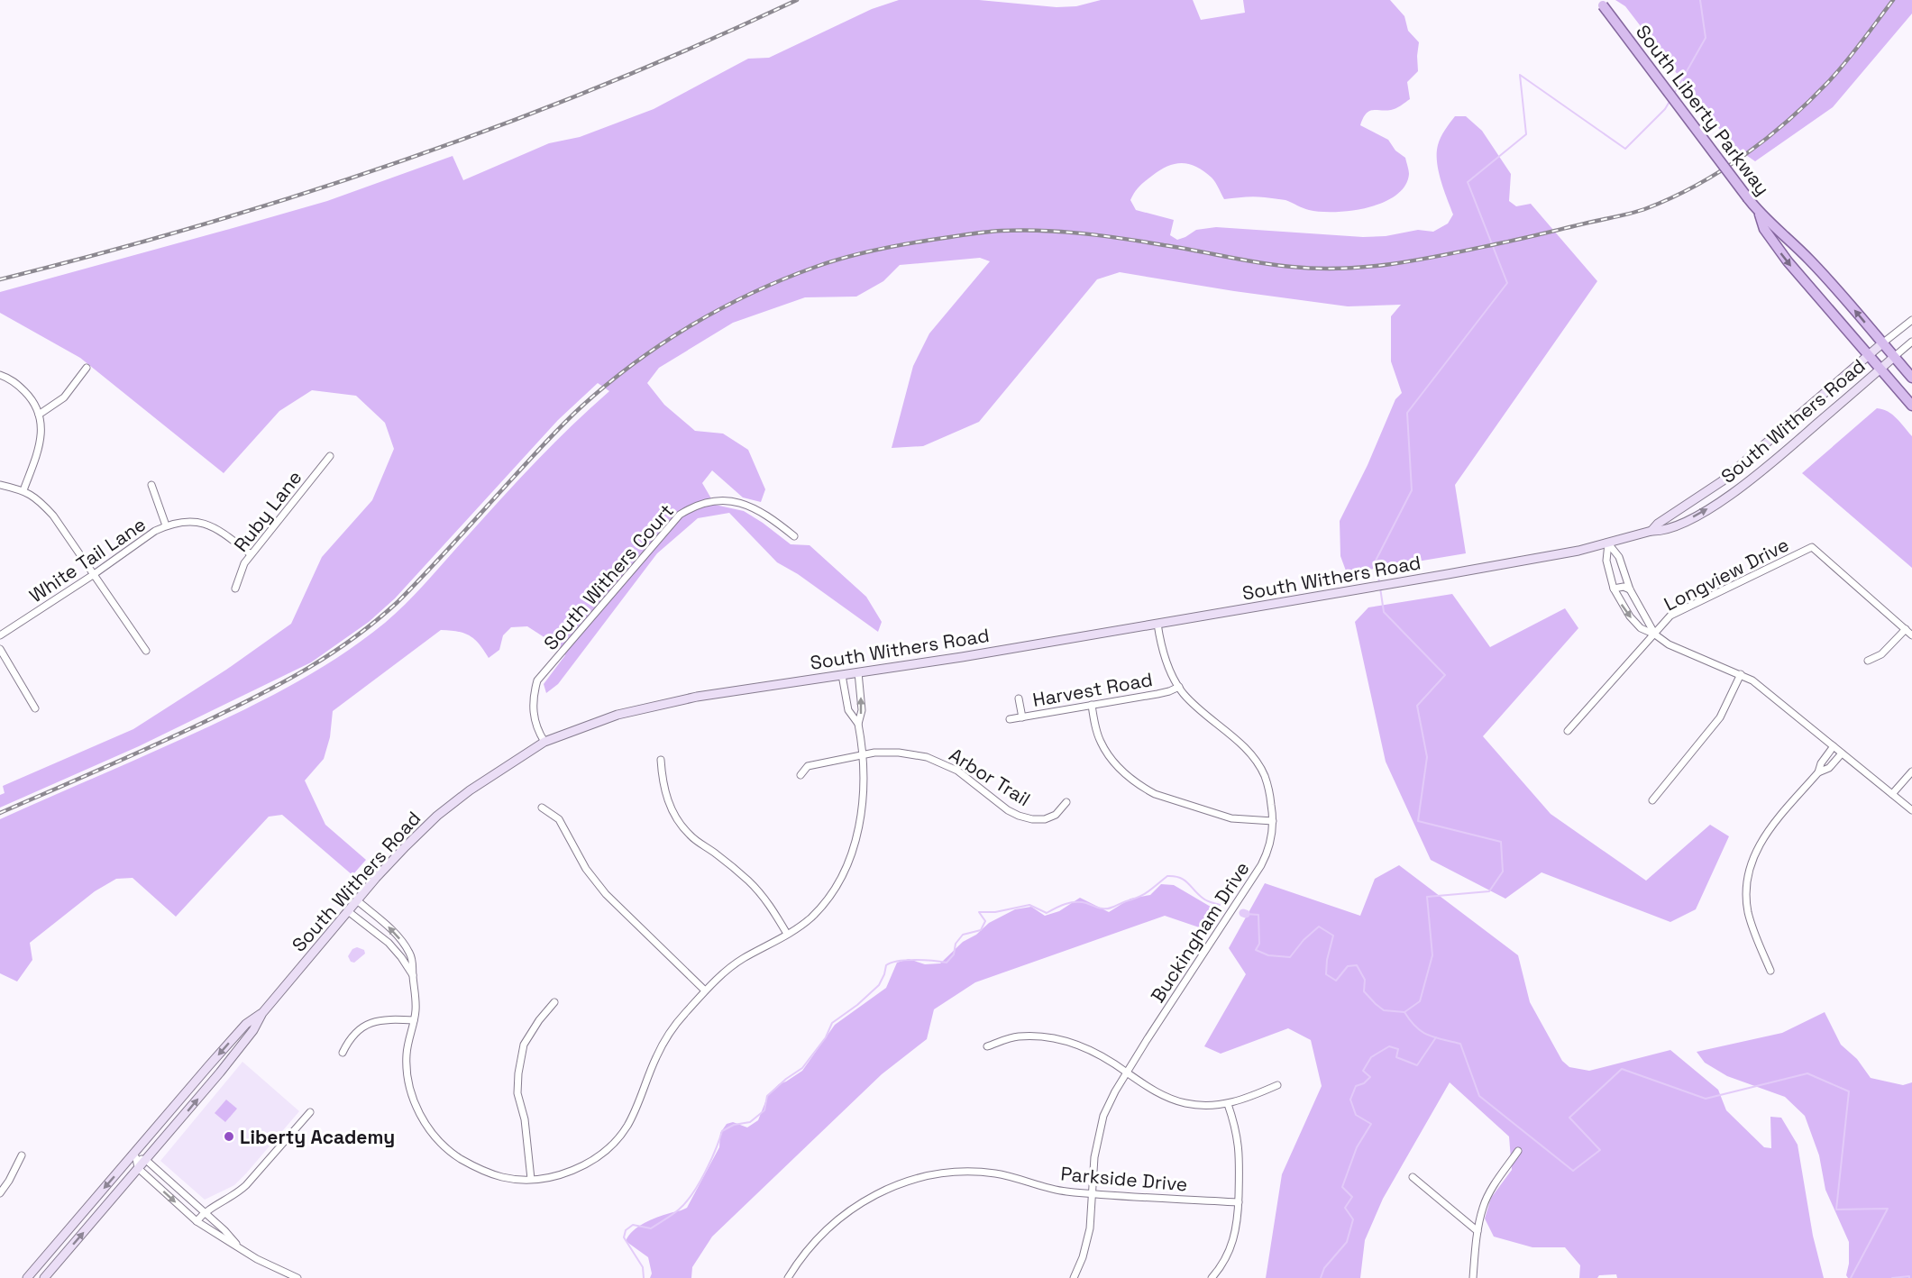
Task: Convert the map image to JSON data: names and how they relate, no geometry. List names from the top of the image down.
{
  "streets": {
    "main road": ["South Liberty Parkway", "South Withers Road"],
    "street": [
      "Ruby Lane",
      "White Tail Lane",
      "Longview Drive",
      "South Withers Court",
      "Harvest Road",
      "Arbor Trail",
      "Buckingham Drive",
      "Parkside Drive"
    ]
  },
  "crossings": [
    ["South Liberty Parkway", "South Withers Road"],
    ["South Withers Road", "South Withers Court"],
    ["South Withers Road", "Buckingham Drive"],
    ["Ruby Lane", "White Tail Lane"],
    ["Harvest Road", "Buckingham Drive"],
    ["Buckingham Drive", "Parkside Drive"]
  ],
  "places": ["Liberty Academy"]
}
